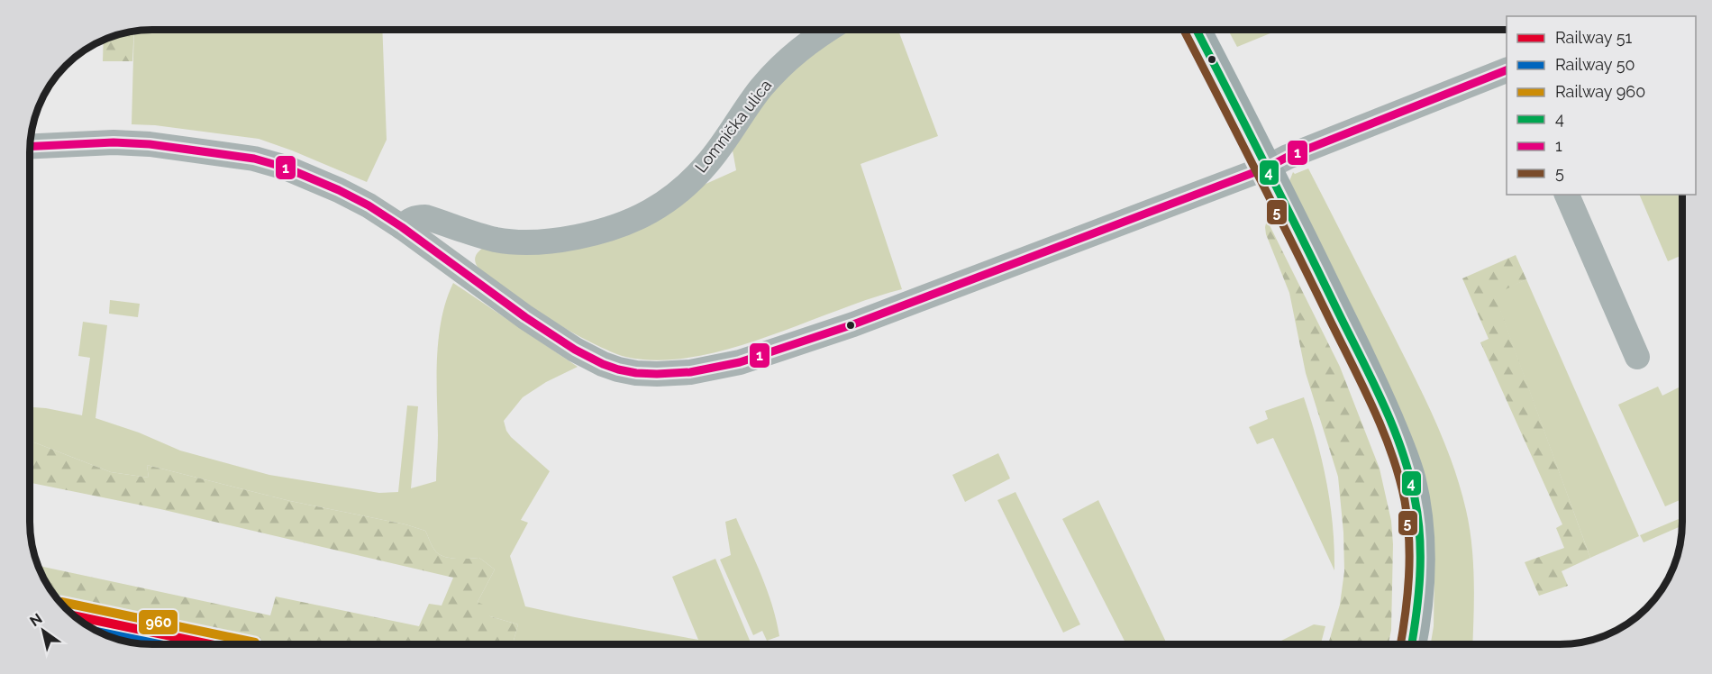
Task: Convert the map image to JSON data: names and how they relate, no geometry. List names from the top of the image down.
{
  "streets": {
    "street": ["Lomnička ulica"]
  },
  "lines": [
    "transit line 4",
    "transit line 5",
    "transit line 1",
    "rail line 960",
    "rail line 51",
    "rail line 50"
  ],
  "legend": [
    "Railway 51",
    "Railway 50",
    "Railway 960",
    "4",
    "1",
    "5"
  ],
  "north": "top left"
}
